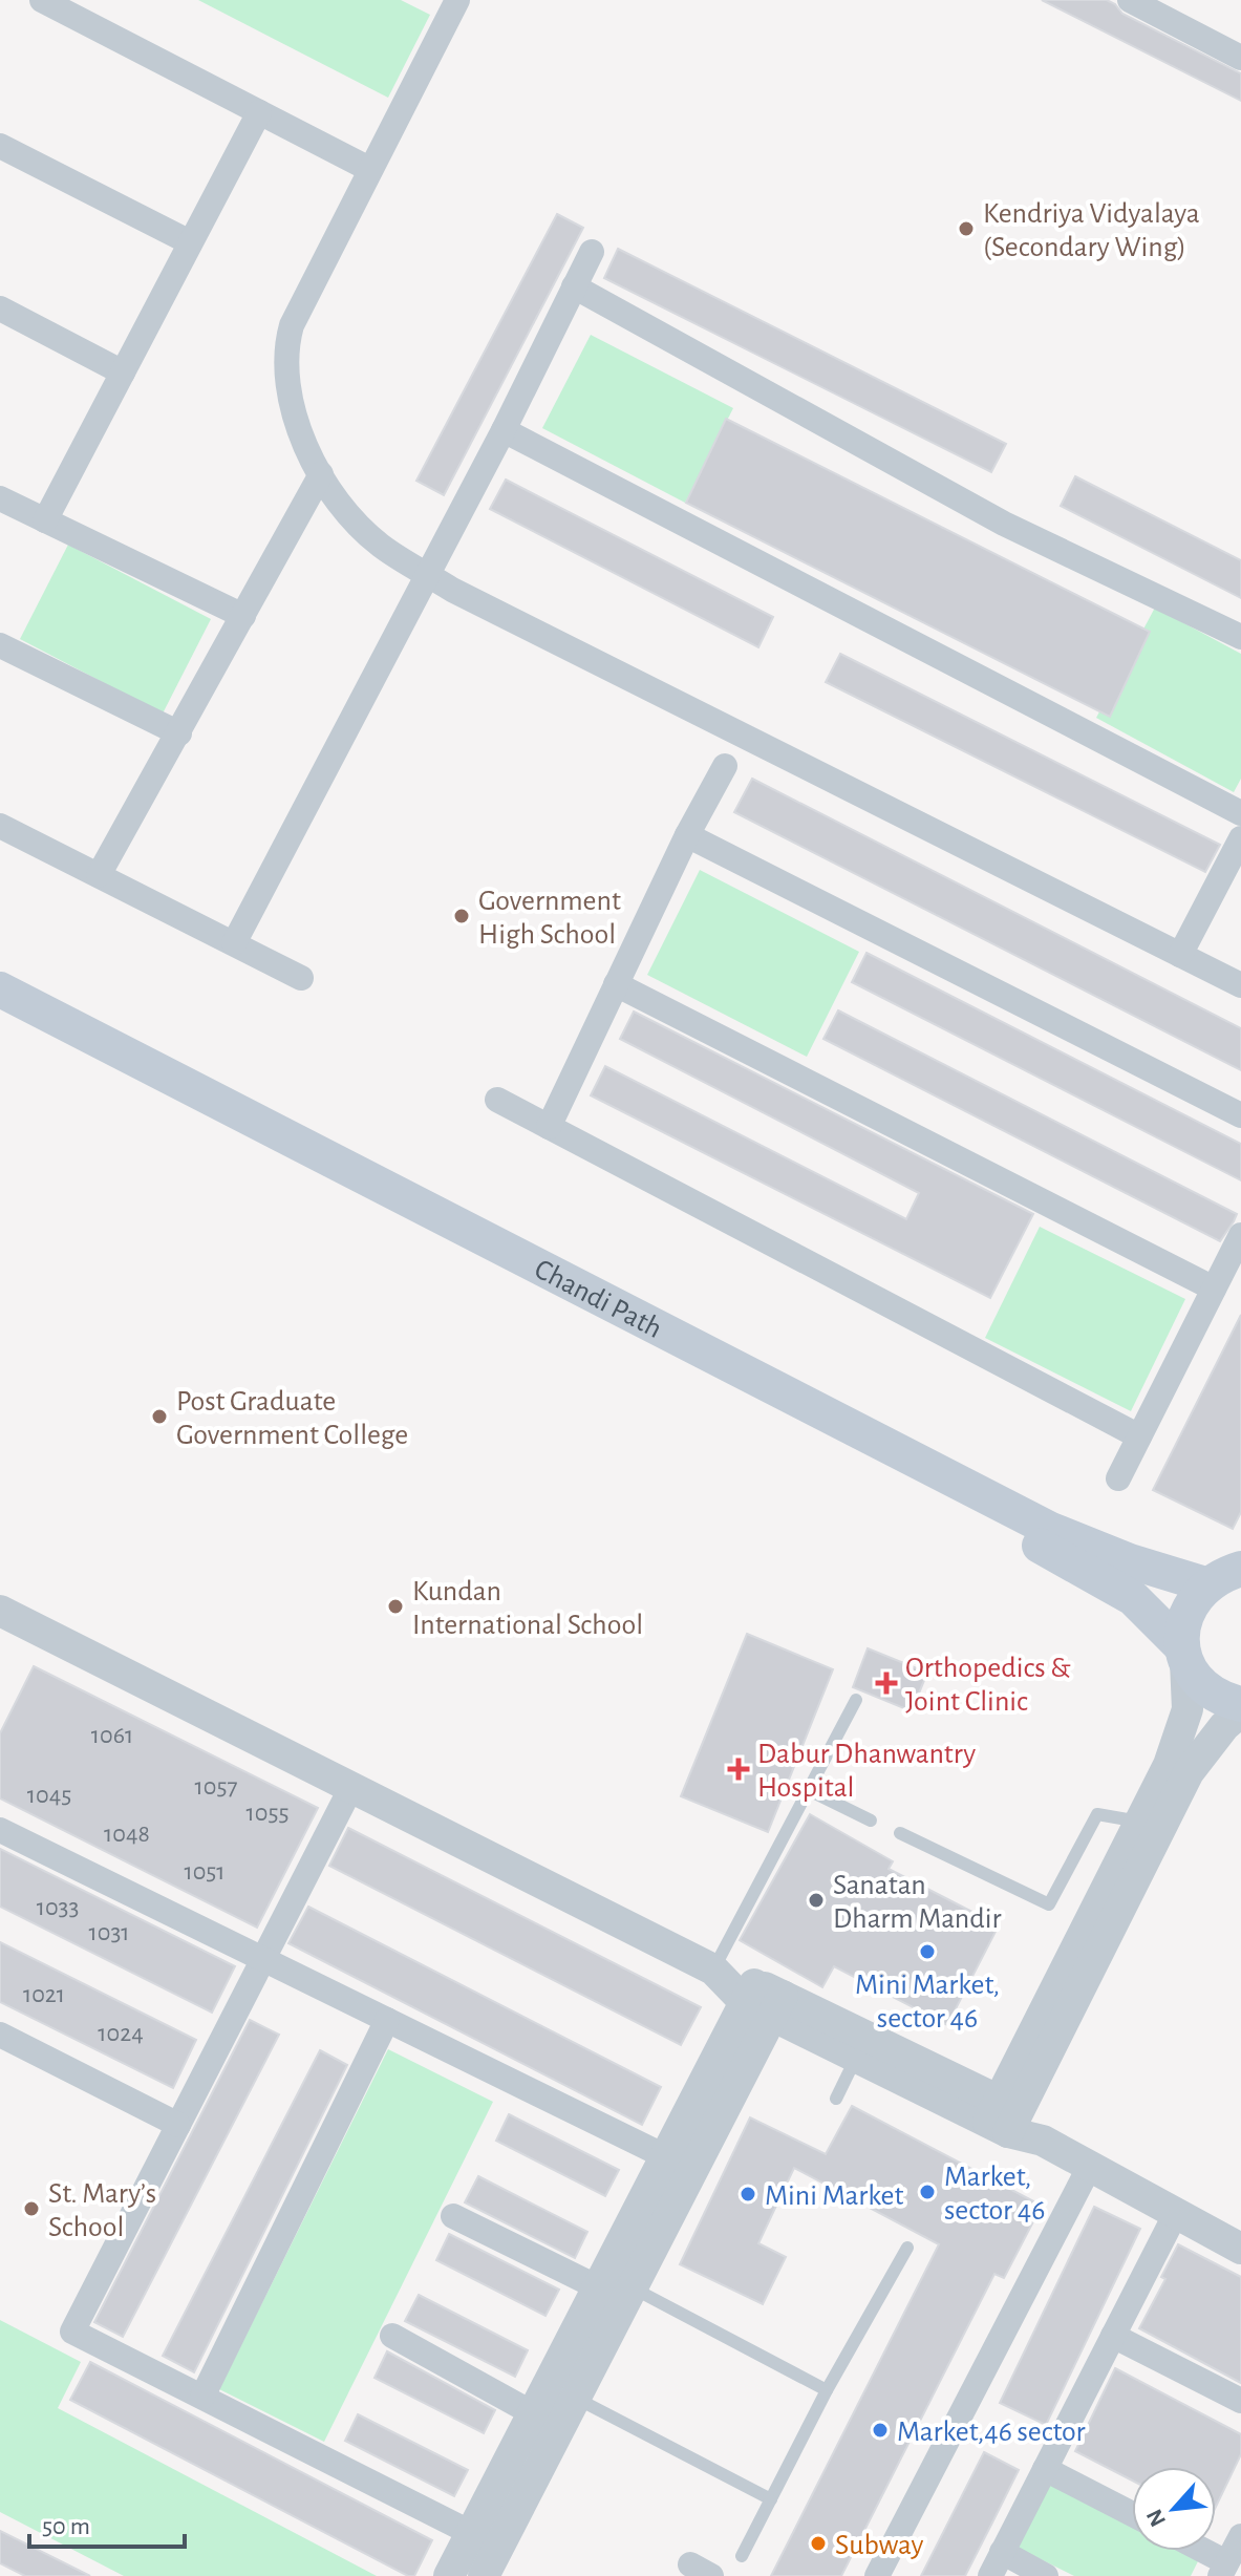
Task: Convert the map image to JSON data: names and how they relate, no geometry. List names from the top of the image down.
{
  "streets": {
    "main road": ["Chandi Path"]
  },
  "places": {
    "other": [
      "Kendriya Vidyalaya (Secondary Wing)",
      "Government High School",
      "Post Graduate Government College",
      "Kundan International School",
      "Sanatan Dharm Mandir",
      "Mini Market, sector 46",
      "Market, sector 46",
      "Mini Market",
      "St. Mary’s School",
      "Market,46 sector",
      "Subway"
    ],
    "health": ["Orthopedics & Joint Clinic", "Dabur Dhanwantry Hospital"]
  },
  "house_numbers": [
    "1061",
    "1057",
    "1045",
    "1055",
    "1048",
    "1051",
    "1033",
    "1031",
    "1021",
    "1024"
  ],
  "scale_bar": "50 m",
  "north": "bottom left"
}
